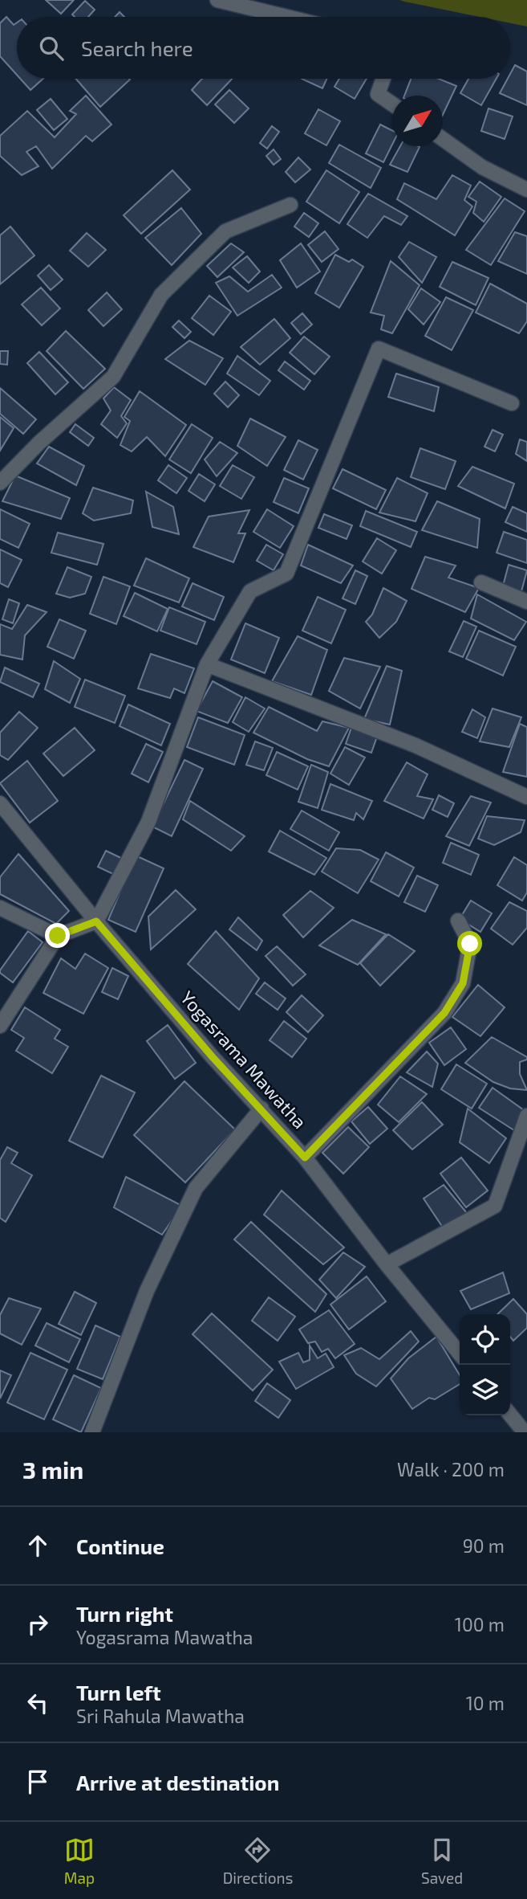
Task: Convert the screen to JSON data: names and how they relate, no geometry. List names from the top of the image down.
{
  "streets": {
    "street": ["Yogasrama Mawatha"]
  },
  "north": "top right",
  "page": {
    "search": "Search here",
    "heading": ["3 min", "Walk · 200 m"],
    "list": [
      ["Continue", "90 m"],
      ["Turn right", "Yogasrama Mawatha", "100 m"],
      ["Turn left", "Sri Rahula Mawatha", "10 m"],
      "Arrive at destination"
    ],
    "nav": ["Map", "Directions", "Saved"]
  }
}
